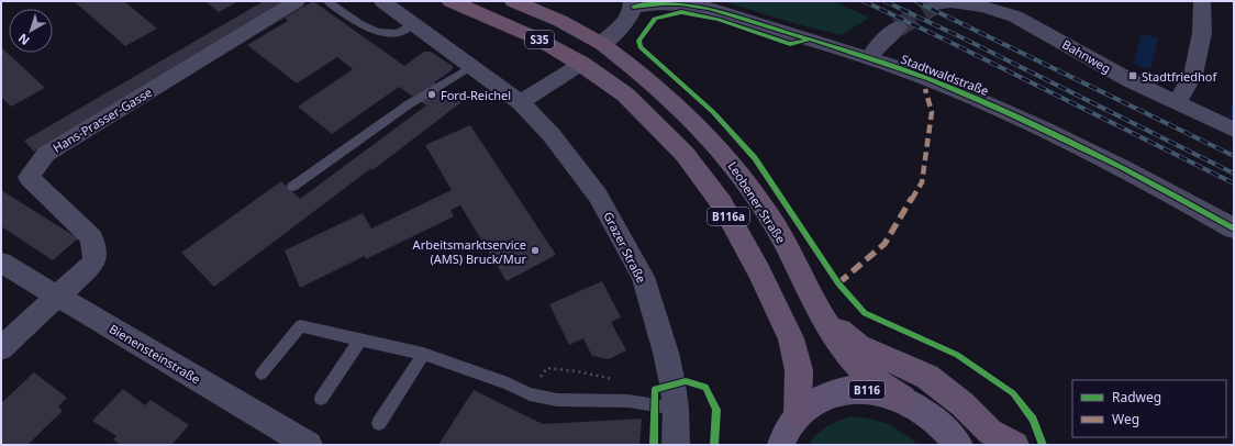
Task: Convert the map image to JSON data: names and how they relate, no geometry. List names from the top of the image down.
{
  "streets": {
    "highway": ["S35", "Leobener Straße", "B116a"],
    "main road": ["B116"],
    "street": [
      "Bahnweg",
      "Stadtwaldstraße",
      "Hans-Prasser-Gasse",
      "Grazer Straße",
      "Bienensteinstraße"
    ]
  },
  "crossings": [
    ["S35", "B116a"],
    ["Stadtwaldstraße", "Leobener Straße"],
    ["Hans-Prasser-Gasse", "Bienensteinstraße"],
    ["Leobener Straße", "B116"],
    ["B116a", "B116"]
  ],
  "places": {
    "transit": ["Stadtfriedhof"],
    "other": ["Ford-Reichel", "Arbeitsmarktservice (AMS) Bruck/Mur"]
  },
  "legend": ["Radweg", "Weg"],
  "north": "bottom left"
}
